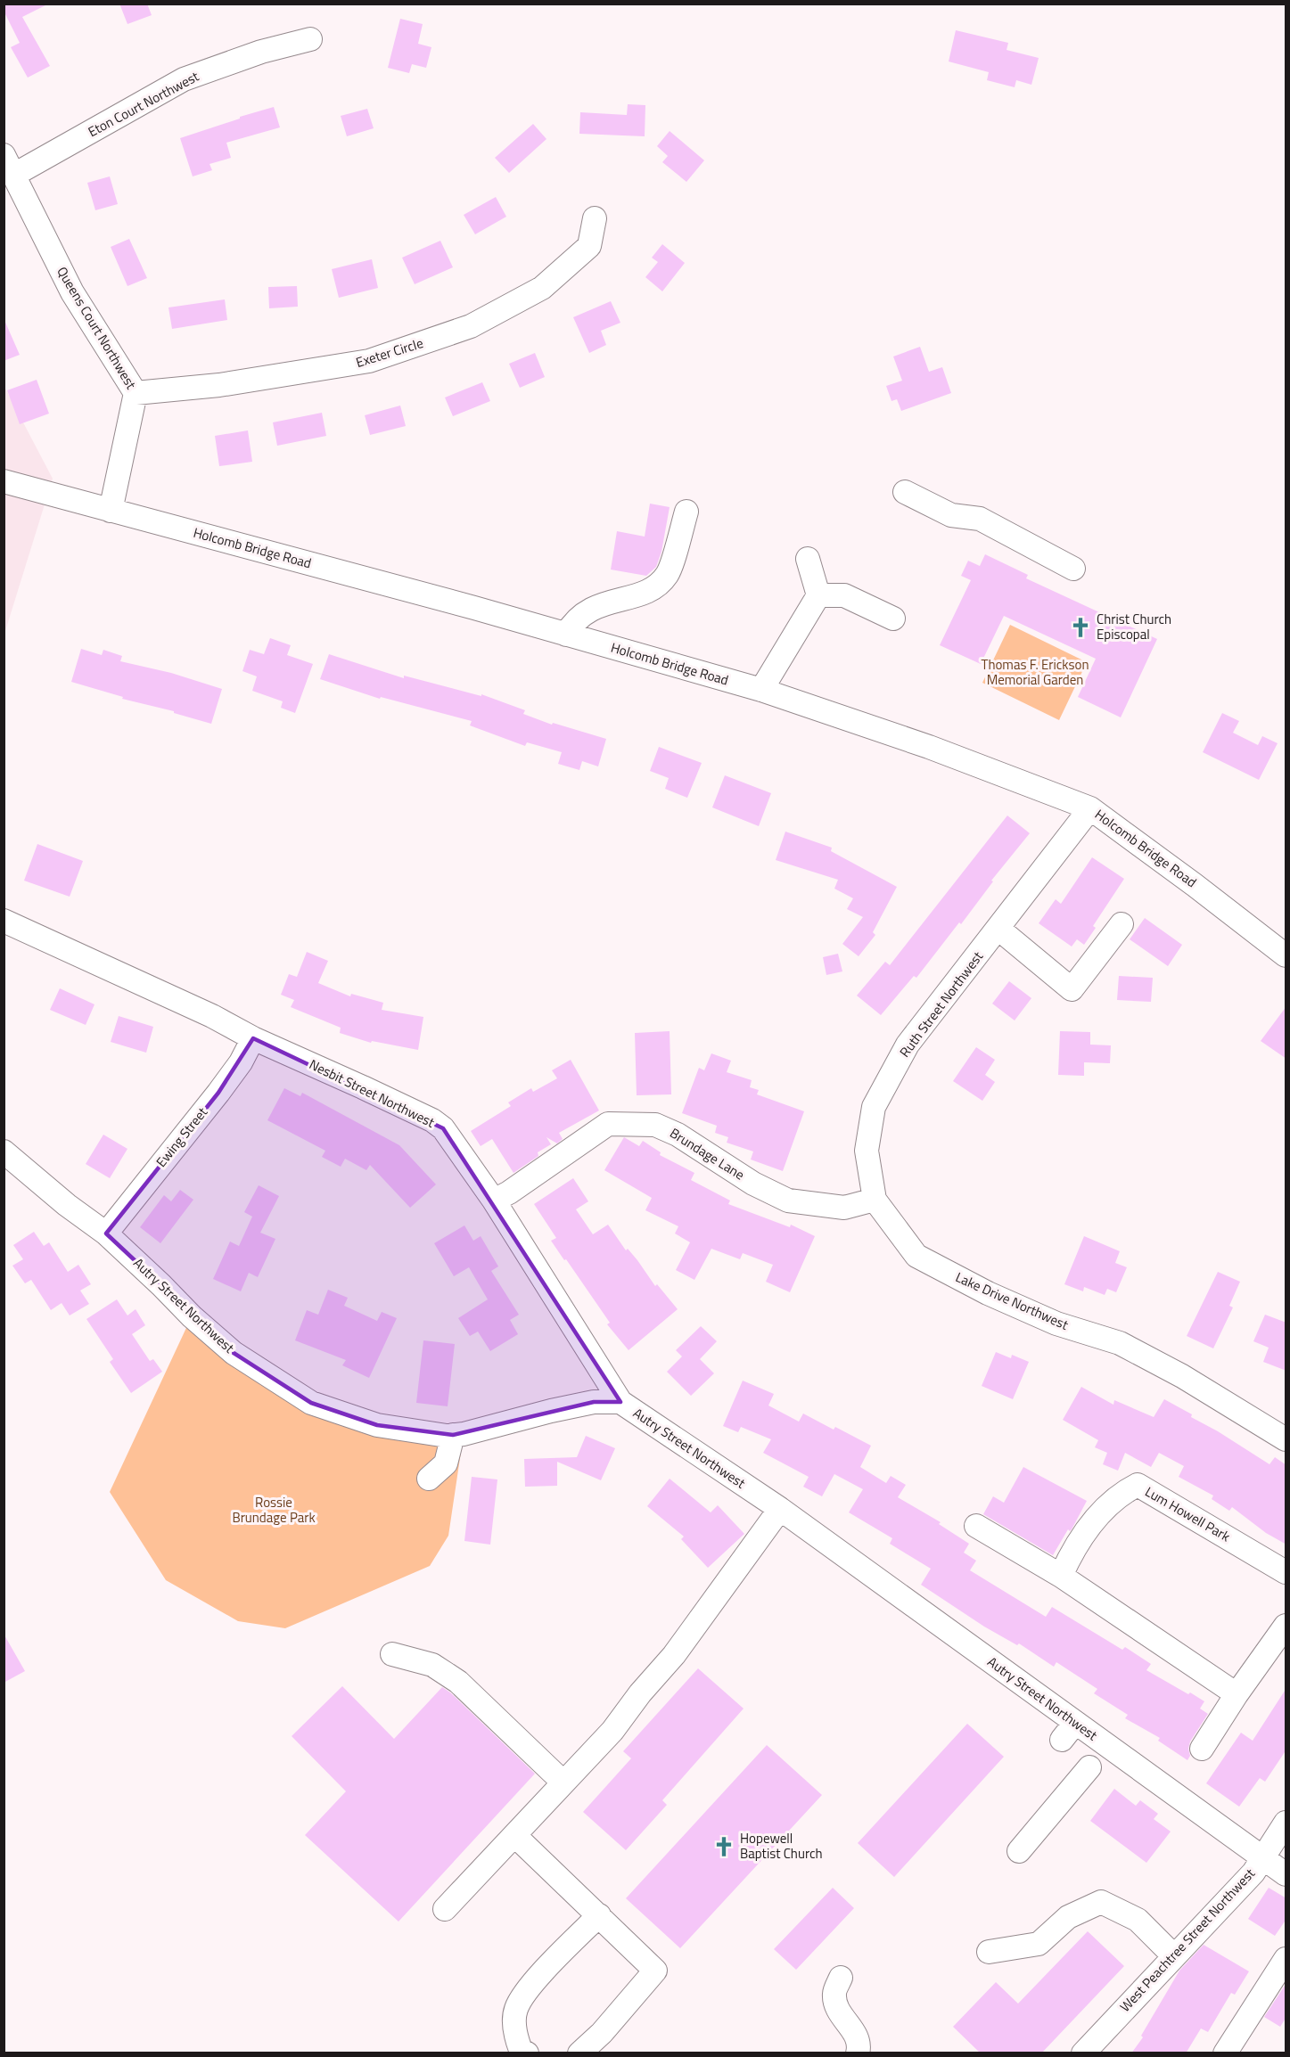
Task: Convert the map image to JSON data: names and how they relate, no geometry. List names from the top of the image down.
{
  "streets": {
    "street": [
      "Eton Court Northwest",
      "Queens Court Northwest",
      "Exeter Circle",
      "Holcomb Bridge Road",
      "Ruth Street Northwest",
      "Nesbit Street Northwest",
      "Ewing Street",
      "Brundage Lane",
      "Lake Drive Northwest",
      "Autry Street Northwest",
      "Lum Howell Park",
      "West Peachtree Street Northwest"
    ]
  },
  "crossings": [
    ["Eton Court Northwest", "Queens Court Northwest"],
    ["Queens Court Northwest", "Exeter Circle"],
    ["Queens Court Northwest", "Holcomb Bridge Road"],
    ["Holcomb Bridge Road", "Ruth Street Northwest"],
    ["Ruth Street Northwest", "Brundage Lane"],
    ["Ruth Street Northwest", "Lake Drive Northwest"],
    ["Nesbit Street Northwest", "Ewing Street"],
    ["Nesbit Street Northwest", "Brundage Lane"],
    ["Nesbit Street Northwest", "Autry Street Northwest"],
    ["Ewing Street", "Autry Street Northwest"],
    ["Autry Street Northwest", "West Peachtree Street Northwest"]
  ],
  "parks": ["Thomas F. Erickson Memorial Garden", "Rossie Brundage Park"],
  "places": {
    "church": ["Christ Church Episcopal", "Hopewell Baptist Church"]
  }
}
